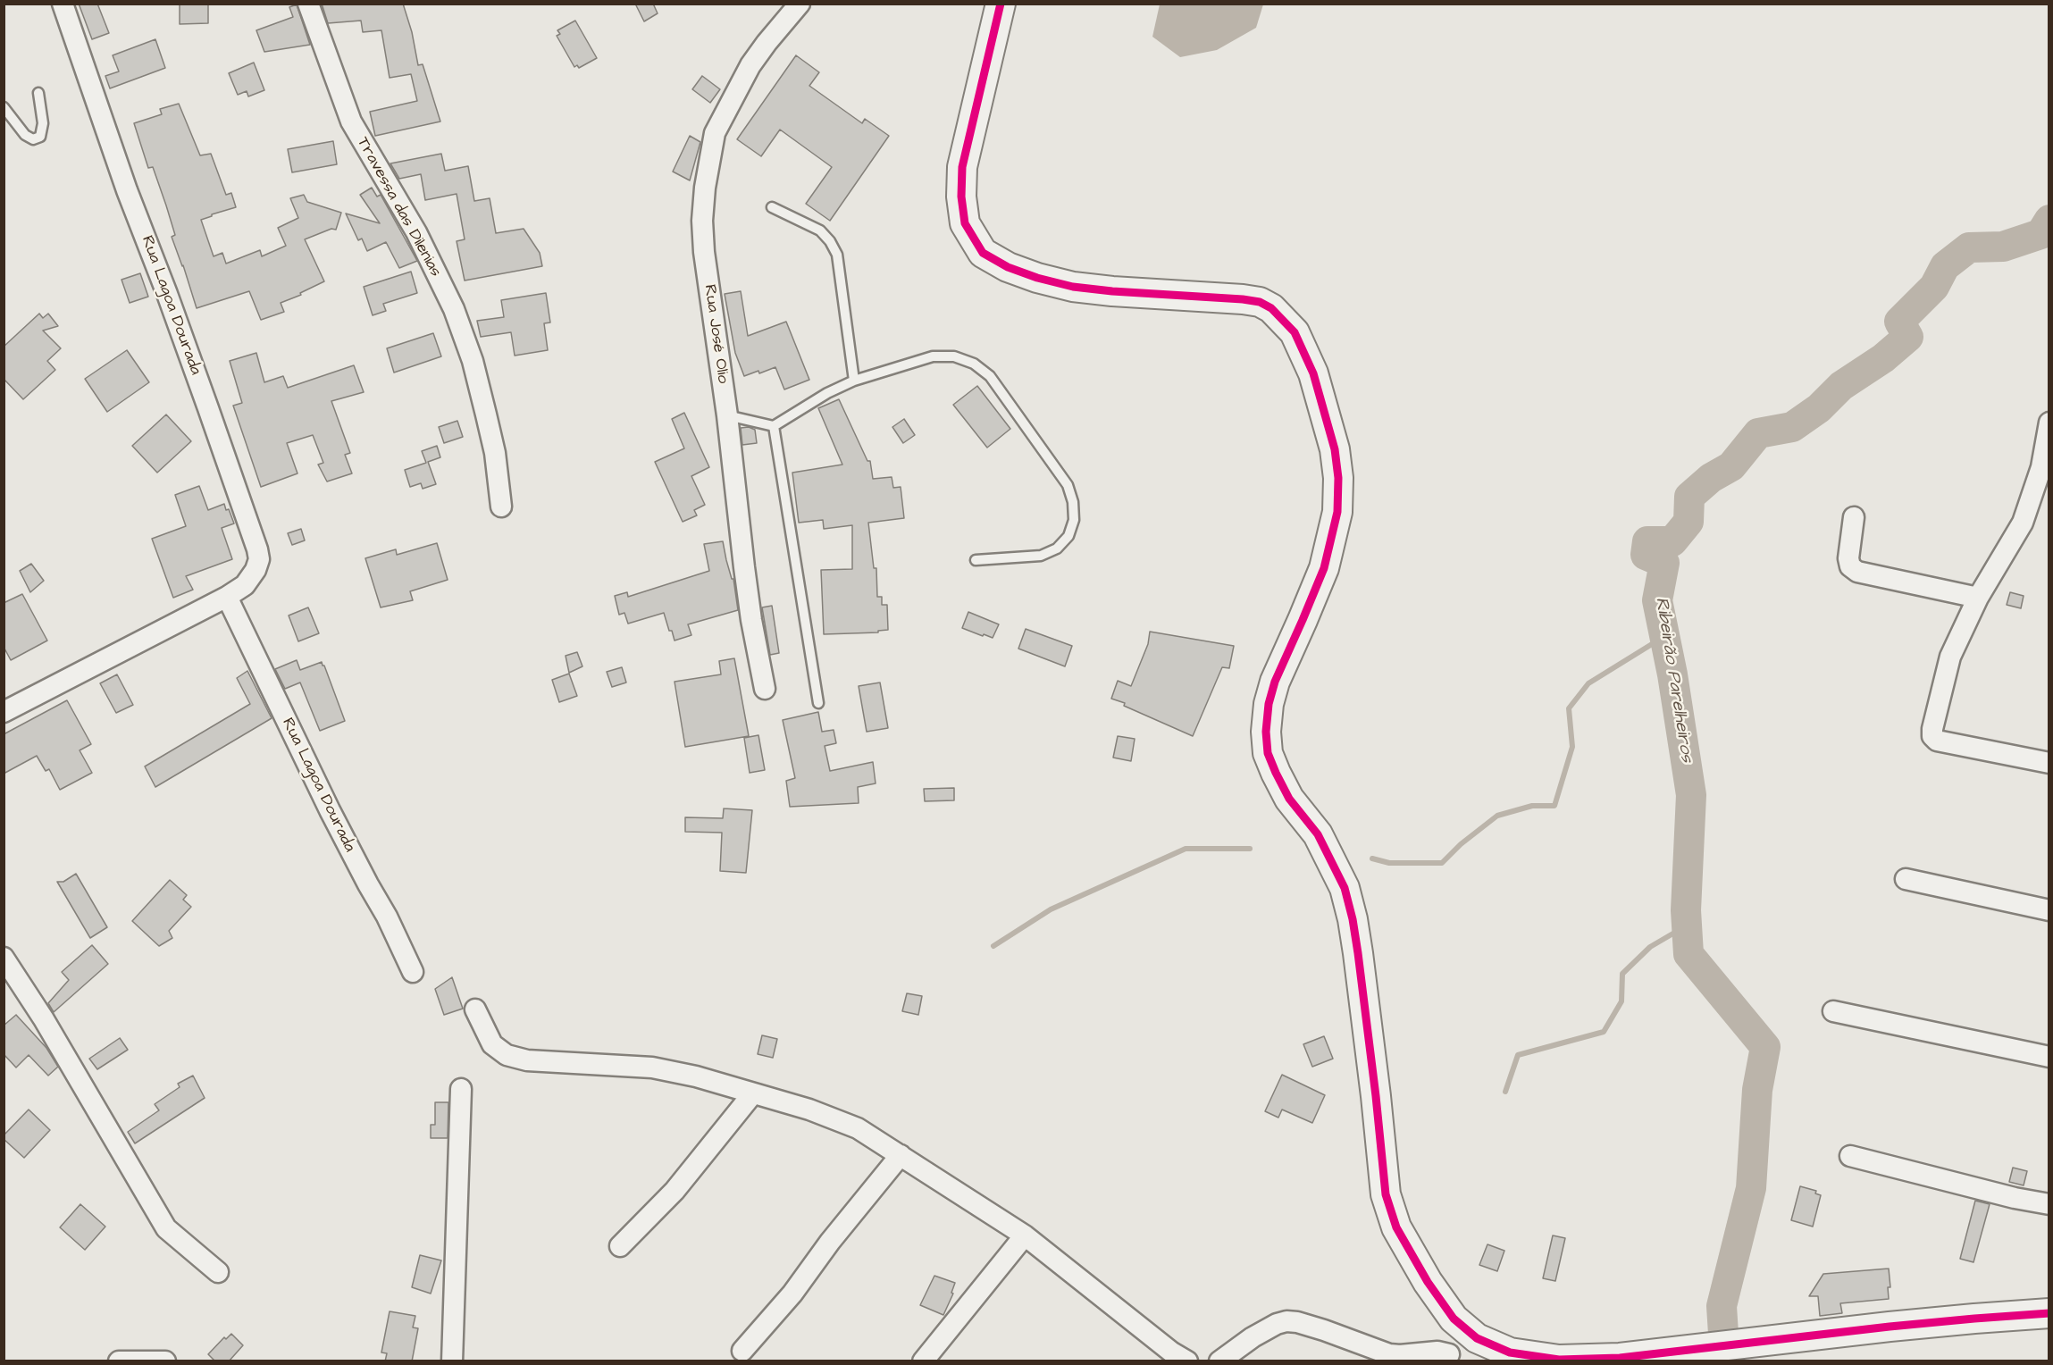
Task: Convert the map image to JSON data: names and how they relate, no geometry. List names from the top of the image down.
{
  "streets": {
    "street": ["Travessa das Dilenias", "Rua Lagoa Dourada", "Rua José Olio"]
  },
  "water": ["Ribeirão Parelheiros"]
}
